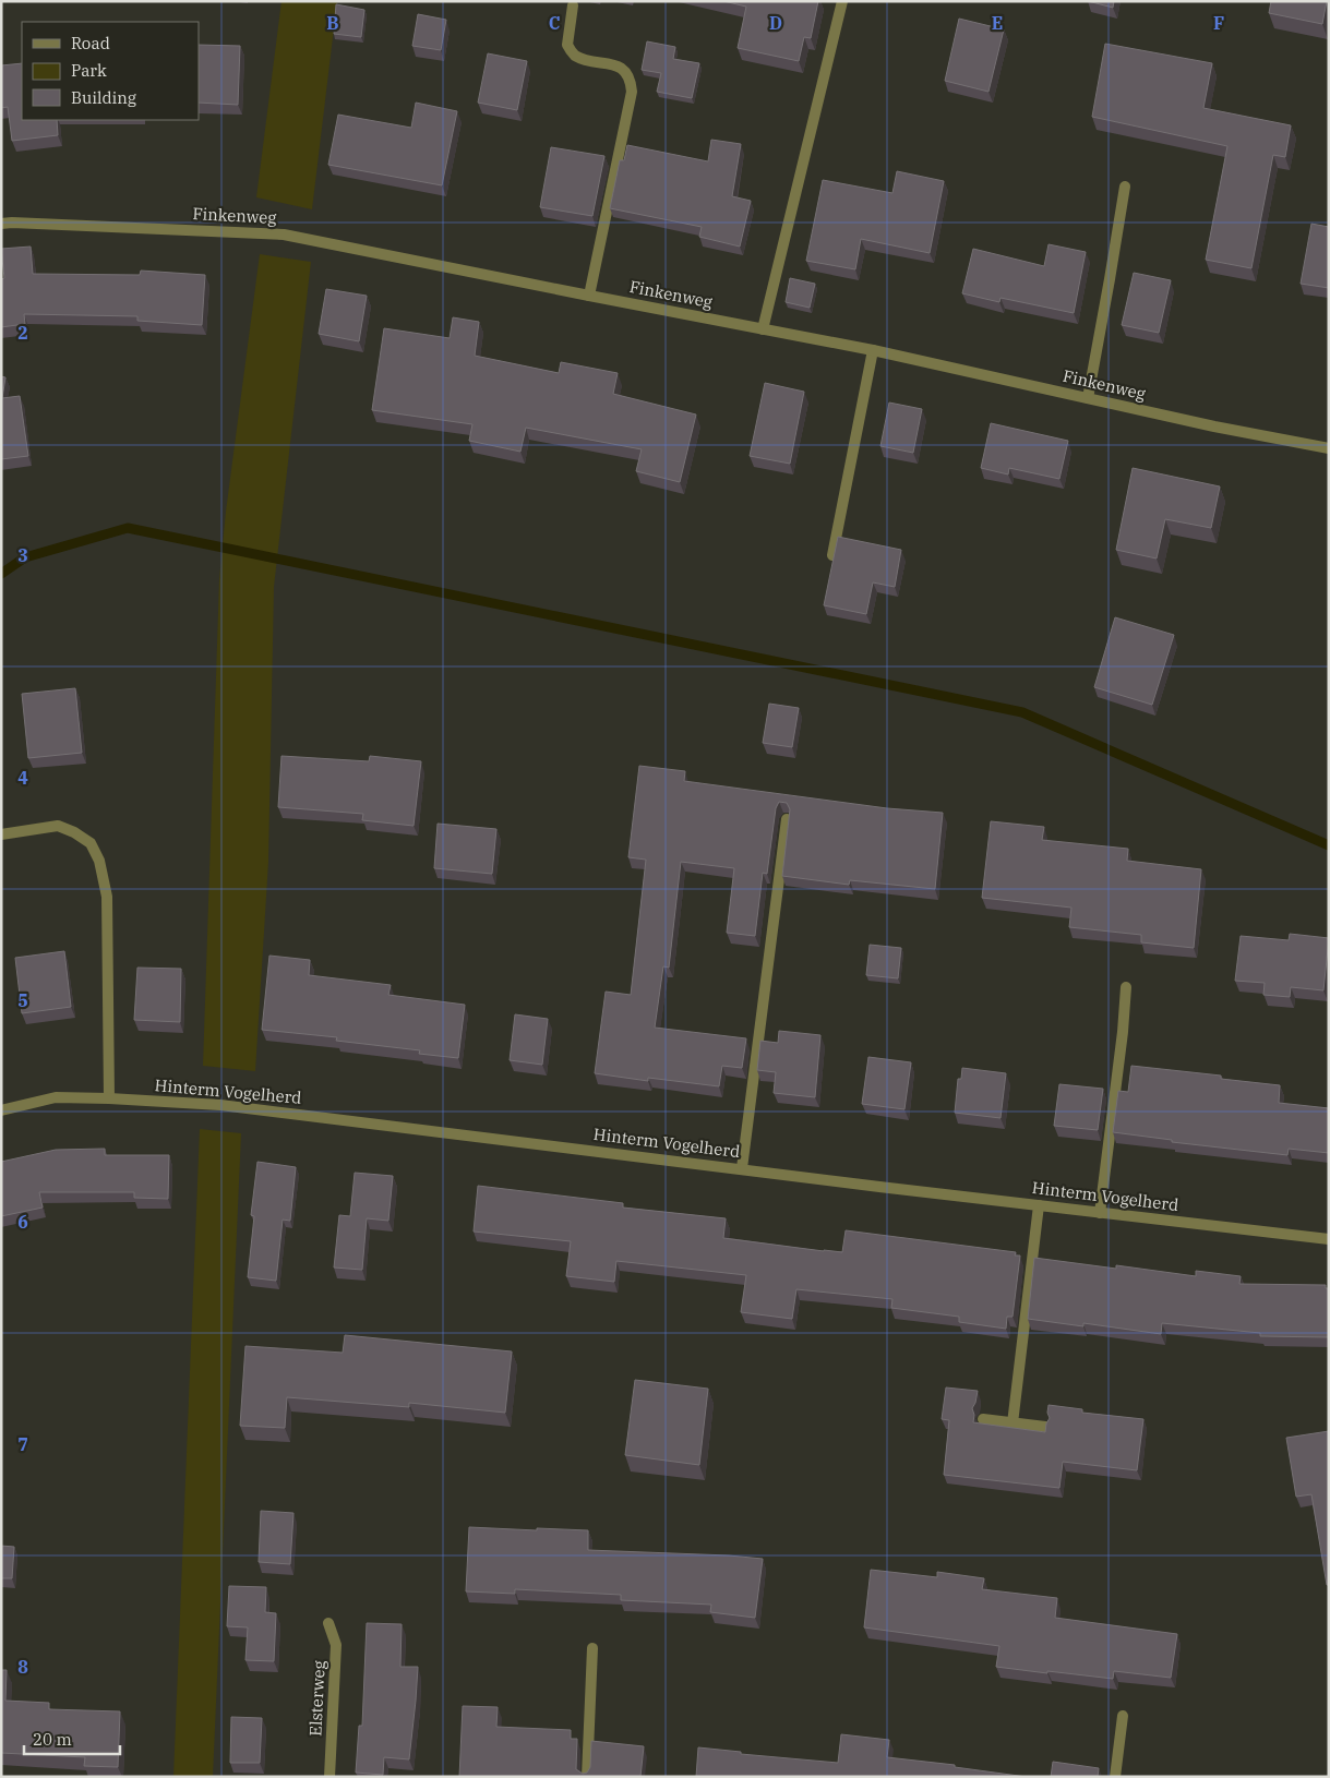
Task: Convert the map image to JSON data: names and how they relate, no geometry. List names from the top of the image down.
{
  "streets": {
    "street": ["Finkenweg", "Hinterm Vogelherd", "Elsterweg"]
  },
  "legend": ["Road", "Park", "Building"],
  "scale_bar": "20 m",
  "grid": {
    "columns": [
      "B",
      "C",
      "D",
      "E",
      "F"
    ],
    "rows": [
      "2",
      "3",
      "4",
      "5",
      "6",
      "7",
      "8"
    ]
  }
}
